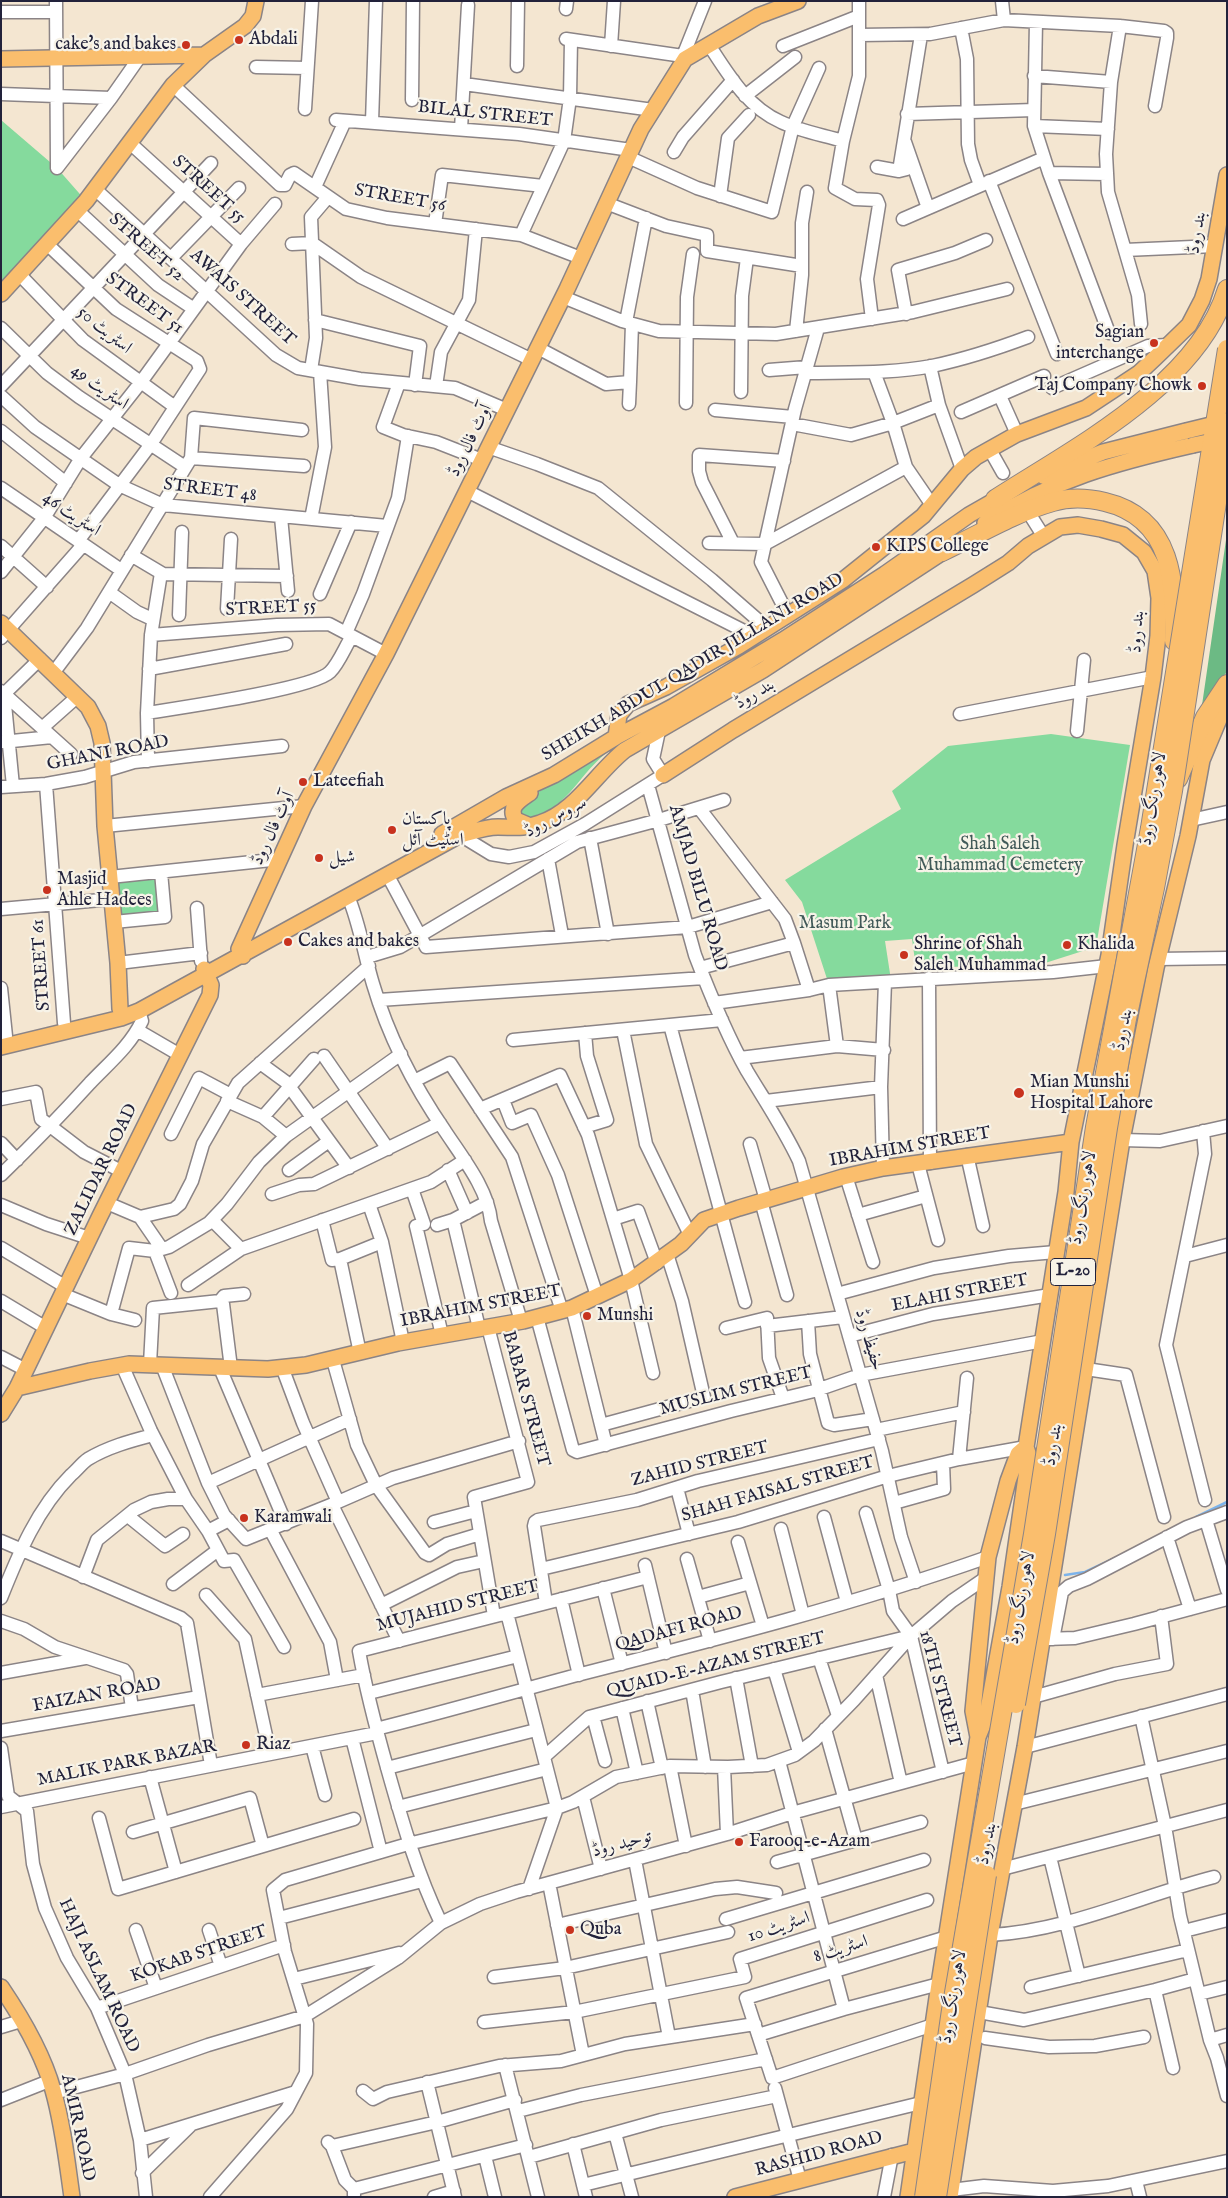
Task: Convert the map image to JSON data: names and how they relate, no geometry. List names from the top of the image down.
{
  "streets": {
    "highway": ["لاہور رنگ روڈ", "L-20"],
    "main road": [
      "بند روڈ",
      "آوٹ فال روڈ",
      "SHEIKH ABDUL QADIR JILLANI ROAD",
      "IBRAHIM STREET",
      "ZALIDAR ROAD",
      "AMIR ROAD",
      "RASHID ROAD"
    ],
    "street": [
      "BILAL STREET",
      "STREET 55",
      "STREET 56",
      "STREET 52",
      "AWAIS STREET",
      "STREET 51",
      "اسٹریٹ 50",
      "اسٹریٹ 49",
      "STREET 48",
      "اسٹریٹ 46",
      "GHANI ROAD",
      "سروس روڈ",
      "AMJAD BILU ROAD",
      "STREET 61",
      "ELAHI STREET",
      "حفیظ روڈ",
      "MUSLIM STREET",
      "BABAR STREET",
      "ZAHID STREET",
      "SHAH FAISAL STREET",
      "MUJAHID STREET",
      "QADAFI ROAD",
      "QUAID-E-AZAM STREET",
      "18TH STREET",
      "FAIZAN ROAD",
      "MALIK PARK BAZAR",
      "توحید روڈ",
      "اسٹریٹ 10",
      "اسٹریٹ 8",
      "KOKAB STREET",
      "HAJI ASLAM ROAD"
    ]
  },
  "crossings": [
    ["BILAL STREET", "STREET 56"],
    ["BILAL STREET", "آوٹ فال روڈ"],
    ["STREET 55", "STREET 52"],
    ["STREET 55", "AWAIS STREET"],
    ["STREET 55", "STREET 51"],
    ["STREET 55", "اسٹریٹ 50"],
    ["STREET 55", "اسٹریٹ 49"],
    ["STREET 55", "آوٹ فال روڈ"],
    ["STREET 55", "STREET 48"],
    ["STREET 55", "اسٹریٹ 46"],
    ["STREET 56", "آوٹ فال روڈ"],
    ["بند روڈ", "SHEIKH ABDUL QADIR JILLANI ROAD"],
    ["بند روڈ", "لاہور رنگ روڈ"],
    ["بند روڈ", "سروس روڈ"],
    ["بند روڈ", "IBRAHIM STREET"],
    ["بند روڈ", "ELAHI STREET"],
    ["بند روڈ", "MUSLIM STREET"],
    ["بند روڈ", "SHAH FAISAL STREET"],
    ["بند روڈ", "QADAFI ROAD"],
    ["بند روڈ", "توحید روڈ"],
    ["بند روڈ", "اسٹریٹ 8"],
    ["بند روڈ", "RASHID ROAD"],
    ["AWAIS STREET", "آوٹ فال روڈ"],
    ["STREET 51", "اسٹریٹ 50"],
    ["آوٹ فال روڈ", "SHEIKH ABDUL QADIR JILLANI ROAD"],
    ["SHEIKH ABDUL QADIR JILLANI ROAD", "لاہور رنگ روڈ"],
    ["SHEIKH ABDUL QADIR JILLANI ROAD", "سروس روڈ"],
    ["SHEIKH ABDUL QADIR JILLANI ROAD", "STREET 61"],
    ["SHEIKH ABDUL QADIR JILLANI ROAD", "ZALIDAR ROAD"],
    ["GHANI ROAD", "STREET 61"],
    ["سروس روڈ", "AMJAD BILU ROAD"],
    ["AMJAD BILU ROAD", "IBRAHIM STREET"],
    ["AMJAD BILU ROAD", "حفیظ روڈ"],
    ["IBRAHIM STREET", "ZALIDAR ROAD"],
    ["IBRAHIM STREET", "حفیظ روڈ"],
    ["IBRAHIM STREET", "MUSLIM STREET"],
    ["IBRAHIM STREET", "BABAR STREET"],
    ["ELAHI STREET", "حفیظ روڈ"],
    ["حفیظ روڈ", "MUSLIM STREET"],
    ["حفیظ روڈ", "ZAHID STREET"],
    ["حفیظ روڈ", "SHAH FAISAL STREET"],
    ["حفیظ روڈ", "QADAFI ROAD"],
    ["ZAHID STREET", "SHAH FAISAL STREET"],
    ["MUJAHID STREET", "QADAFI ROAD"],
    ["MUJAHID STREET", "MALIK PARK BAZAR"],
    ["MUJAHID STREET", "توحید روڈ"],
    ["QADAFI ROAD", "18TH STREET"],
    ["QADAFI ROAD", "MALIK PARK BAZAR"],
    ["QUAID-E-AZAM STREET", "18TH STREET"],
    ["18TH STREET", "توحید روڈ"],
    ["MALIK PARK BAZAR", "HAJI ASLAM ROAD"],
    ["توحید روڈ", "HAJI ASLAM ROAD"],
    ["توحید روڈ", "AMIR ROAD"],
    ["KOKAB STREET", "HAJI ASLAM ROAD"]
  ],
  "parks": ["Shah Saleh Muhammad Cemetery", "Masum Park"],
  "places": [
    "Abdali",
    "cake's and bakes",
    "Sagian interchange",
    "Taj Company Chowk",
    "KIPS College",
    "Lateefiah",
    "پاکستان اسٹیٹ آئل",
    "شیل",
    "Masjid Ahle Hadees",
    "Cakes and bakes",
    "Khalida",
    "Shrine of Shah Saleh Muhammad",
    "Mian Munshi Hospital Lahore",
    "Munshi",
    "Karamwali",
    "Riaz",
    "Farooq-e-Azam",
    "Quba"
  ]
}
